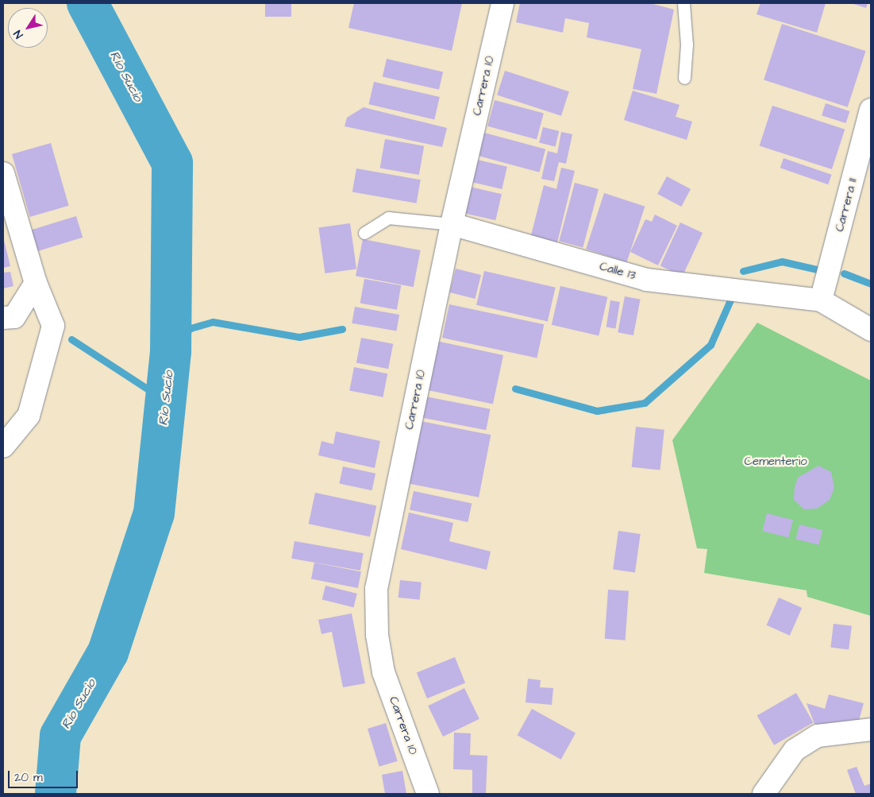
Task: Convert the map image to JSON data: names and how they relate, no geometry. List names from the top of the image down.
{
  "streets": {
    "street": ["Carrera 10", "Carrera 11", "Calle 13"]
  },
  "crossings": [
    ["Carrera 10", "Calle 13"],
    ["Carrera 11", "Calle 13"]
  ],
  "water": ["Río Sucio"],
  "parks": ["Cementerio"],
  "scale_bar": "20 m",
  "north": "bottom left"
}
